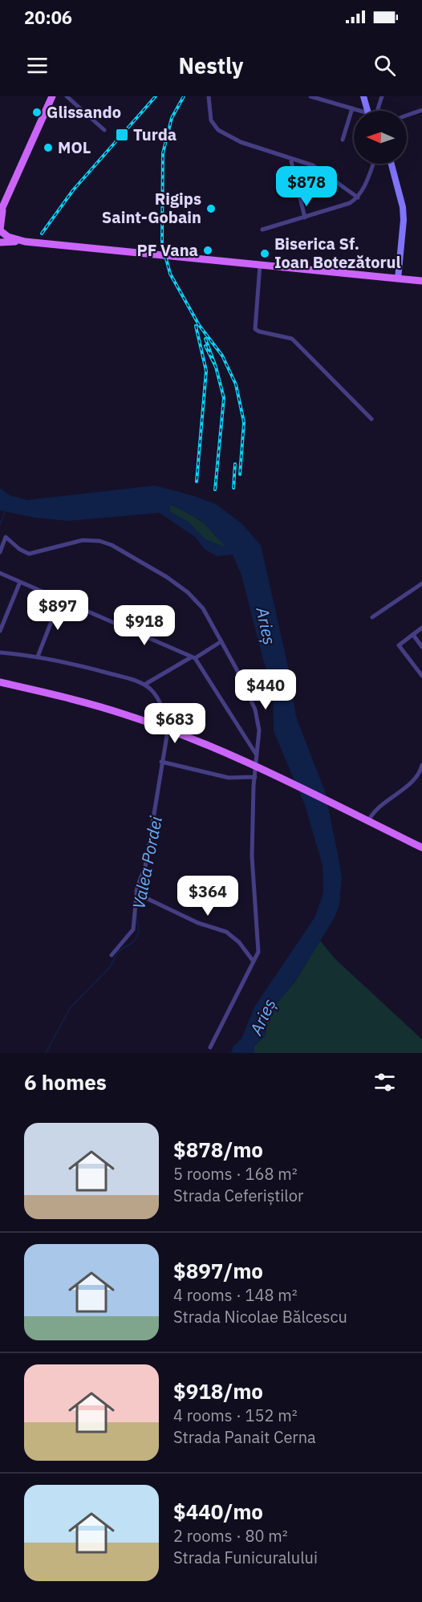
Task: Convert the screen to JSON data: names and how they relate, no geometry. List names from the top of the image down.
{
  "water": ["Arieș", "Valea Pordei"],
  "places": {
    "other": [
      "Glissando",
      "MOL",
      "Rigips Saint-Gobain",
      "PF Vana",
      "Biserica Sf. Ioan Botezătorul"
    ],
    "transit": ["Turda"]
  },
  "north": "left",
  "page": {
    "status": "20:06",
    "header": "Nestly",
    "price": [
      "$878",
      "$897",
      "$918",
      "$440",
      "$683",
      "$364"
    ],
    "heading": "6 homes",
    "list": [
      {
        "name": "$878/mo",
        "note": "5 rooms · 168 m² · Strada Ceferiștilor"
      },
      {
        "name": "$897/mo",
        "note": "4 rooms · 148 m² · Strada Nicolae Bălcescu"
      },
      {
        "name": "$918/mo",
        "note": "4 rooms · 152 m² · Strada Panait Cerna"
      },
      {
        "name": "$440/mo",
        "note": "2 rooms · 80 m² · Strada Funicuralului"
      }
    ]
  }
}
